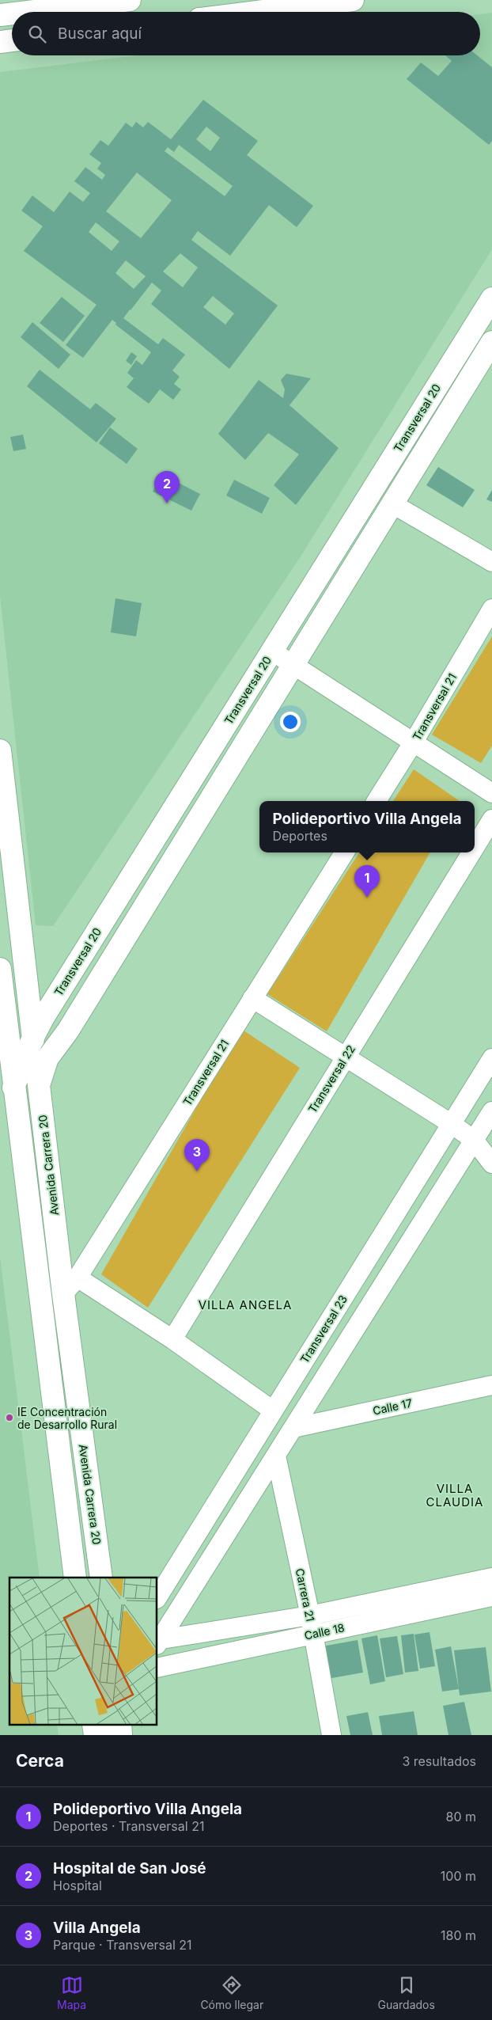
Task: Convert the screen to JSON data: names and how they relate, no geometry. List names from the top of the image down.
{
  "streets": {
    "street": [
      "Transversal 20",
      "Transversal 21",
      "Transversal 22",
      "Avenida Carrera 20",
      "Transversal 23",
      "Calle 17",
      "Carrera 21",
      "Calle 18"
    ]
  },
  "crossings": [
    ["Transversal 20", "Avenida Carrera 20"],
    ["Transversal 21", "Avenida Carrera 20"],
    ["Carrera 21", "Calle 18"]
  ],
  "districts": ["VILLA ANGELA", "VILLA CLAUDIA"],
  "places": ["IE Concentración de Desarrollo Rural"],
  "page": {
    "search": "Buscar aquí",
    "pins": ["2", "1", "3"],
    "popup": ["Polideportivo Villa Angela", "Deportes"],
    "heading": ["Cerca", "3 resultados"],
    "list": [
      {
        "mark": "1",
        "name": "Polideportivo Villa Angela",
        "note": "Deportes · Transversal 21",
        "value": "80 m"
      },
      {
        "mark": "2",
        "name": "Hospital de San José",
        "note": "Hospital",
        "value": "100 m"
      },
      {
        "mark": "3",
        "name": "Villa Angela",
        "note": "Parque · Transversal 21",
        "value": "180 m"
      }
    ],
    "nav": ["Mapa", "Cómo llegar", "Guardados"]
  }
}
